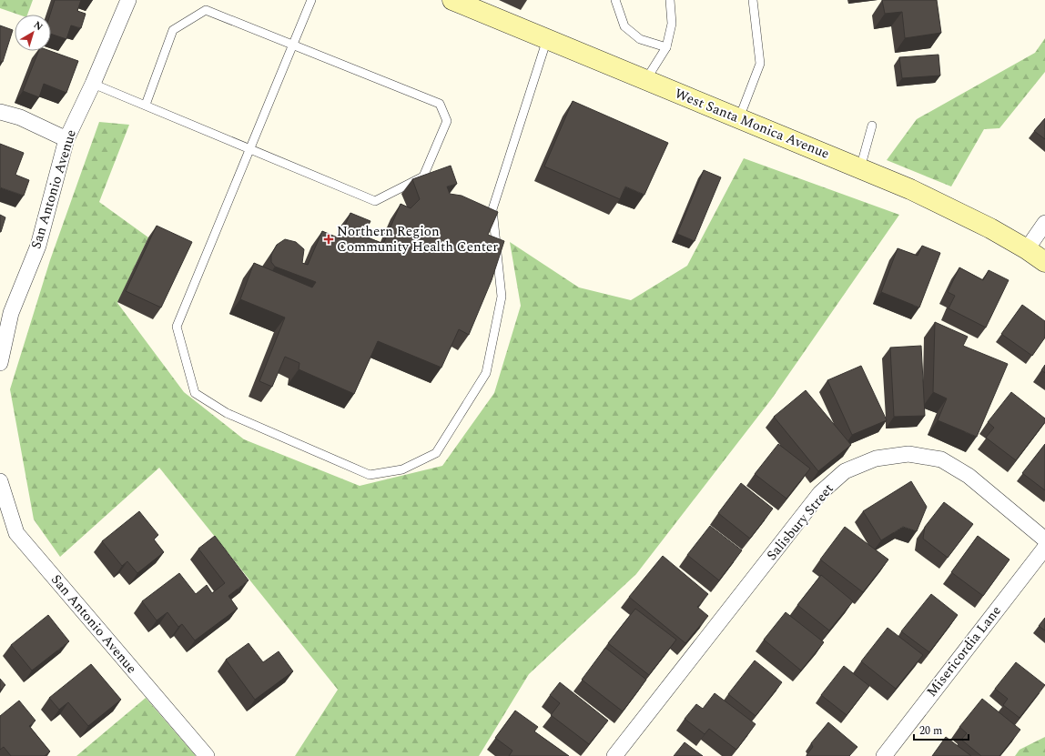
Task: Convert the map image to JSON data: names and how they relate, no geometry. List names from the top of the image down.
{
  "streets": {
    "main road": ["West Santa Monica Avenue"],
    "street": ["San Antonio Avenue", "Salisbury Street", "Misericordia Lane"]
  },
  "places": {
    "health": ["Northern Region Community Health Center"]
  },
  "scale_bar": "20 m",
  "north": "top right"
}
